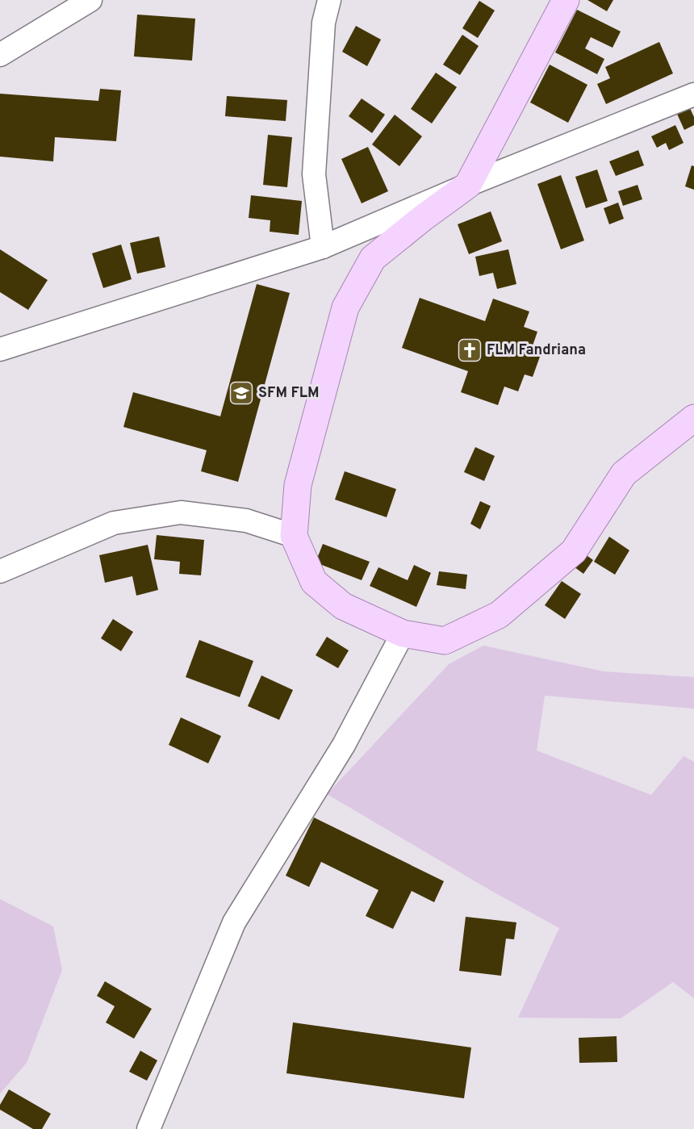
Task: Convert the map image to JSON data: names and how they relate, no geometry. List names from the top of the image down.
{
  "places": {
    "church": ["FLM Fandriana"],
    "school or university": ["SFM FLM"]
  }
}
